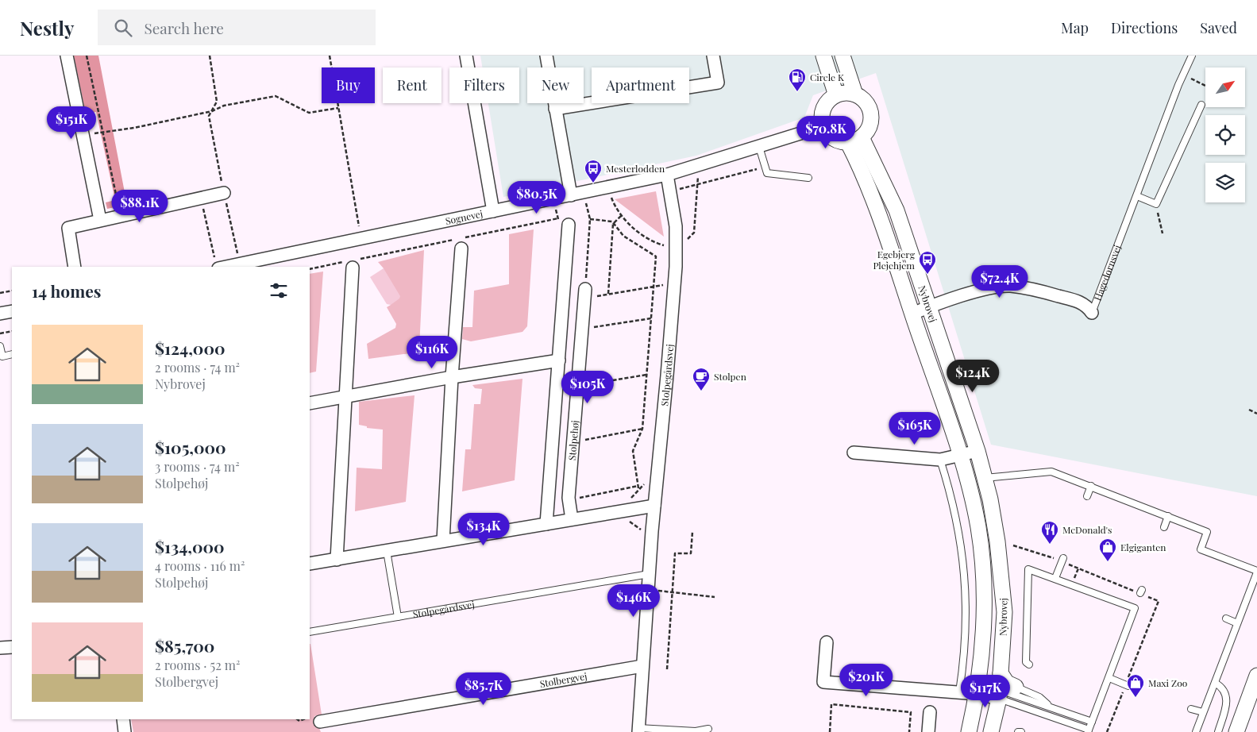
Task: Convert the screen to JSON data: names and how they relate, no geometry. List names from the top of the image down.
{
  "streets": {
    "street": [
      "Sognevej",
      "Hagedornsvej",
      "Nybrovej",
      "Stolpegårdsvej",
      "Stolpehøj",
      "Stolbergvej"
    ]
  },
  "crossings": [
    ["Sognevej", "Nybrovej"],
    ["Sognevej", "Stolpegårdsvej"],
    ["Hagedornsvej", "Nybrovej"],
    ["Stolpegårdsvej", "Stolbergvej"]
  ],
  "places": {
    "fuel station": ["Circle K"],
    "bus stop": ["Mesterlodden", "Egebjerg Plejehjem"],
    "cafe": ["Stolpen"],
    "restaurant": ["McDonald's"],
    "shop": ["Elgiganten", "Maxi Zoo"]
  },
  "north": "top right",
  "page": {
    "header": "Nestly",
    "search": "Search here",
    "nav": ["Map", "Directions", "Saved"],
    "chip": [
      "Buy",
      "Rent",
      "Filters",
      "New",
      "Apartment"
    ],
    "price": [
      "$151K",
      "$70.8K",
      "$80.5K",
      "$88.1K",
      "$72.4K",
      "$116K",
      "$124K",
      "$105K",
      "$165K",
      "$134K",
      "$146K",
      "$201K",
      "$85.7K",
      "$117K"
    ],
    "heading": "14 homes",
    "list": [
      {
        "name": "$124,000",
        "note": "2 rooms · 74 m² · Nybrovej"
      },
      {
        "name": "$105,000",
        "note": "3 rooms · 74 m² · Stolpehøj"
      },
      {
        "name": "$134,000",
        "note": "4 rooms · 116 m² · Stolpehøj"
      },
      {
        "name": "$85,700",
        "note": "2 rooms · 52 m² · Stolbergvej"
      }
    ]
  }
}
